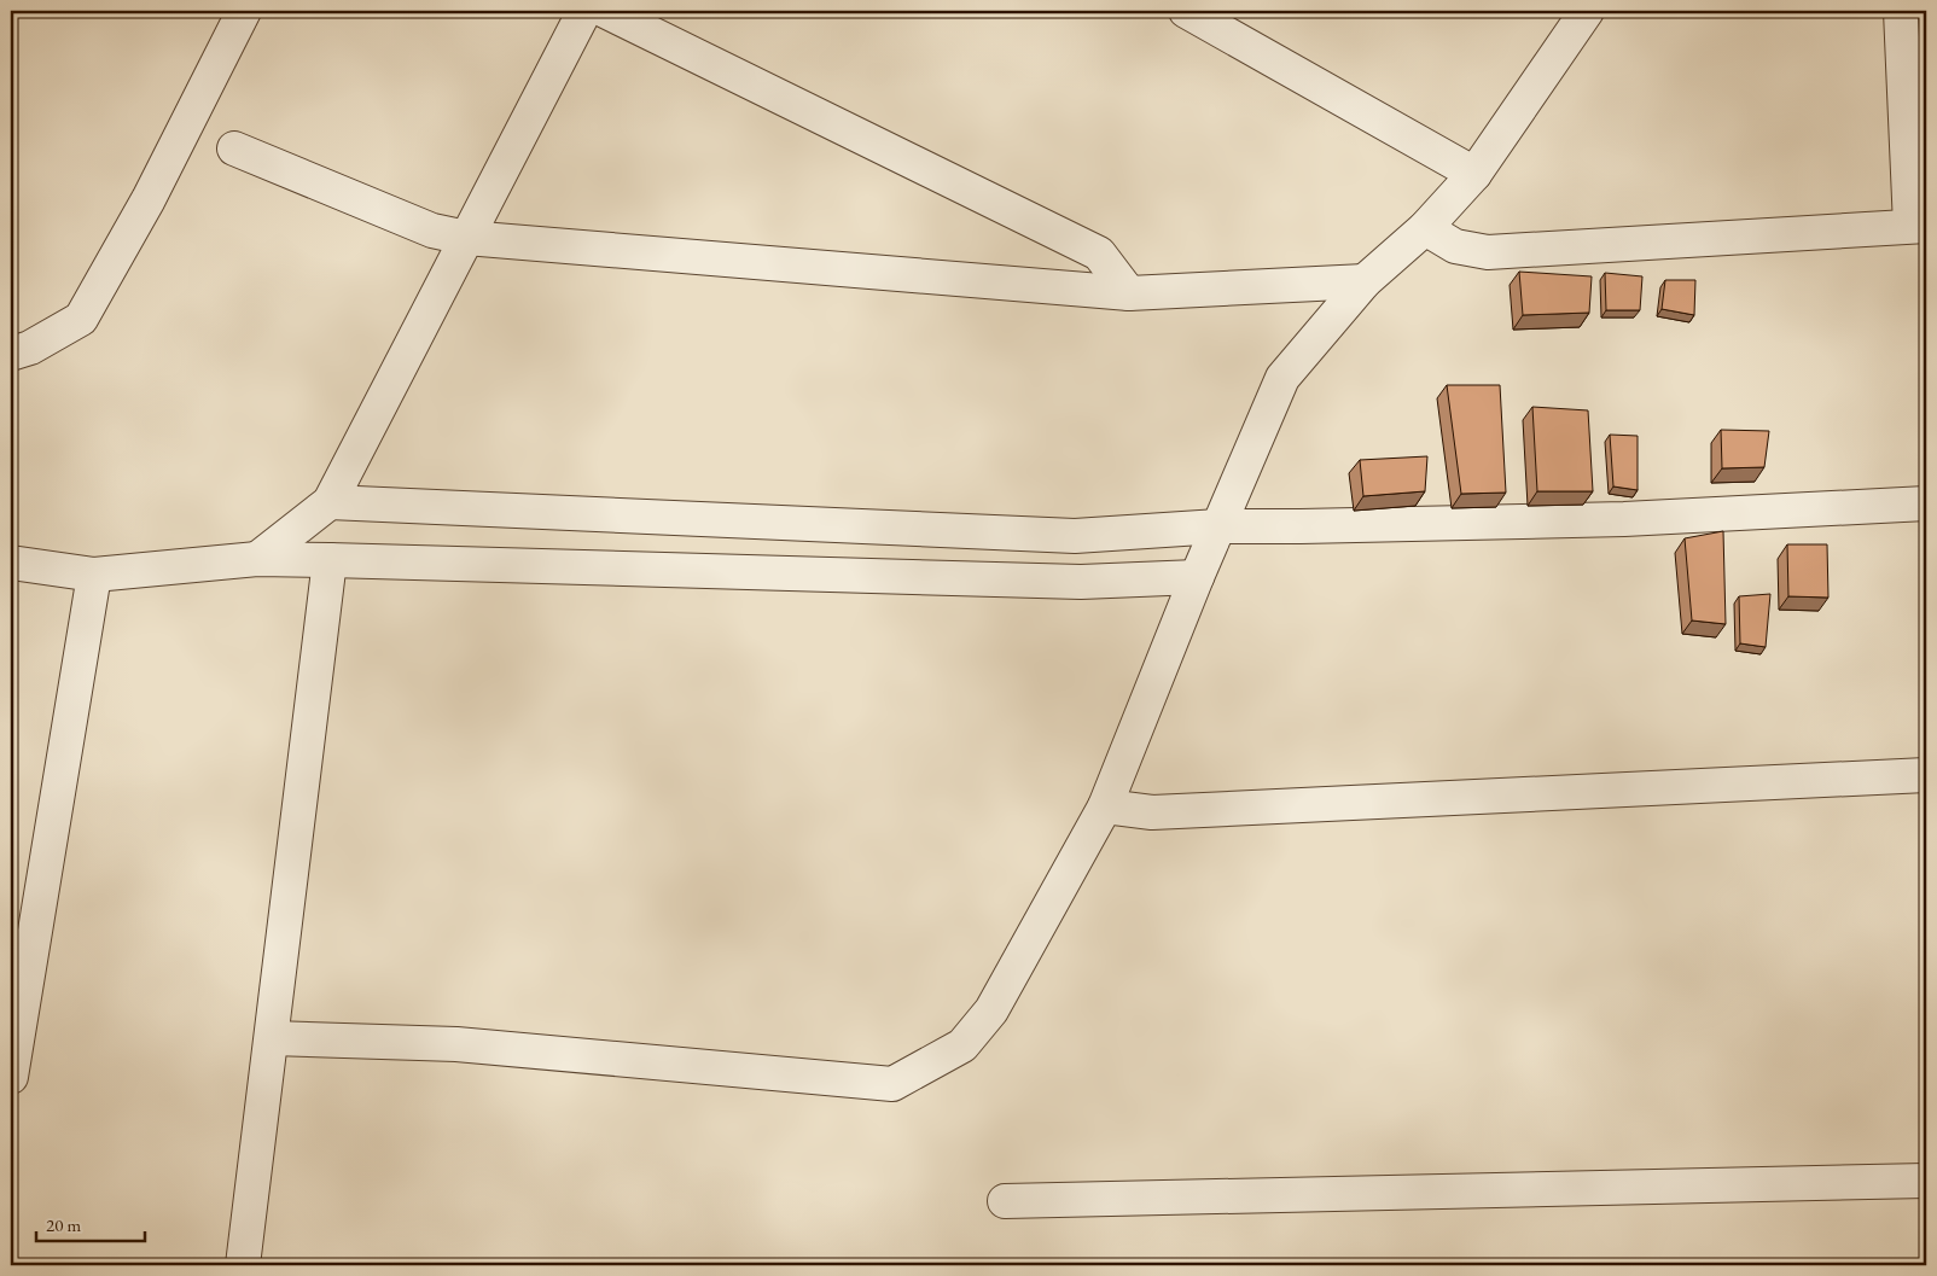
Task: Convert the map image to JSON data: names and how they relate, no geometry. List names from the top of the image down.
{
  "scale_bar": "20 m"
}
